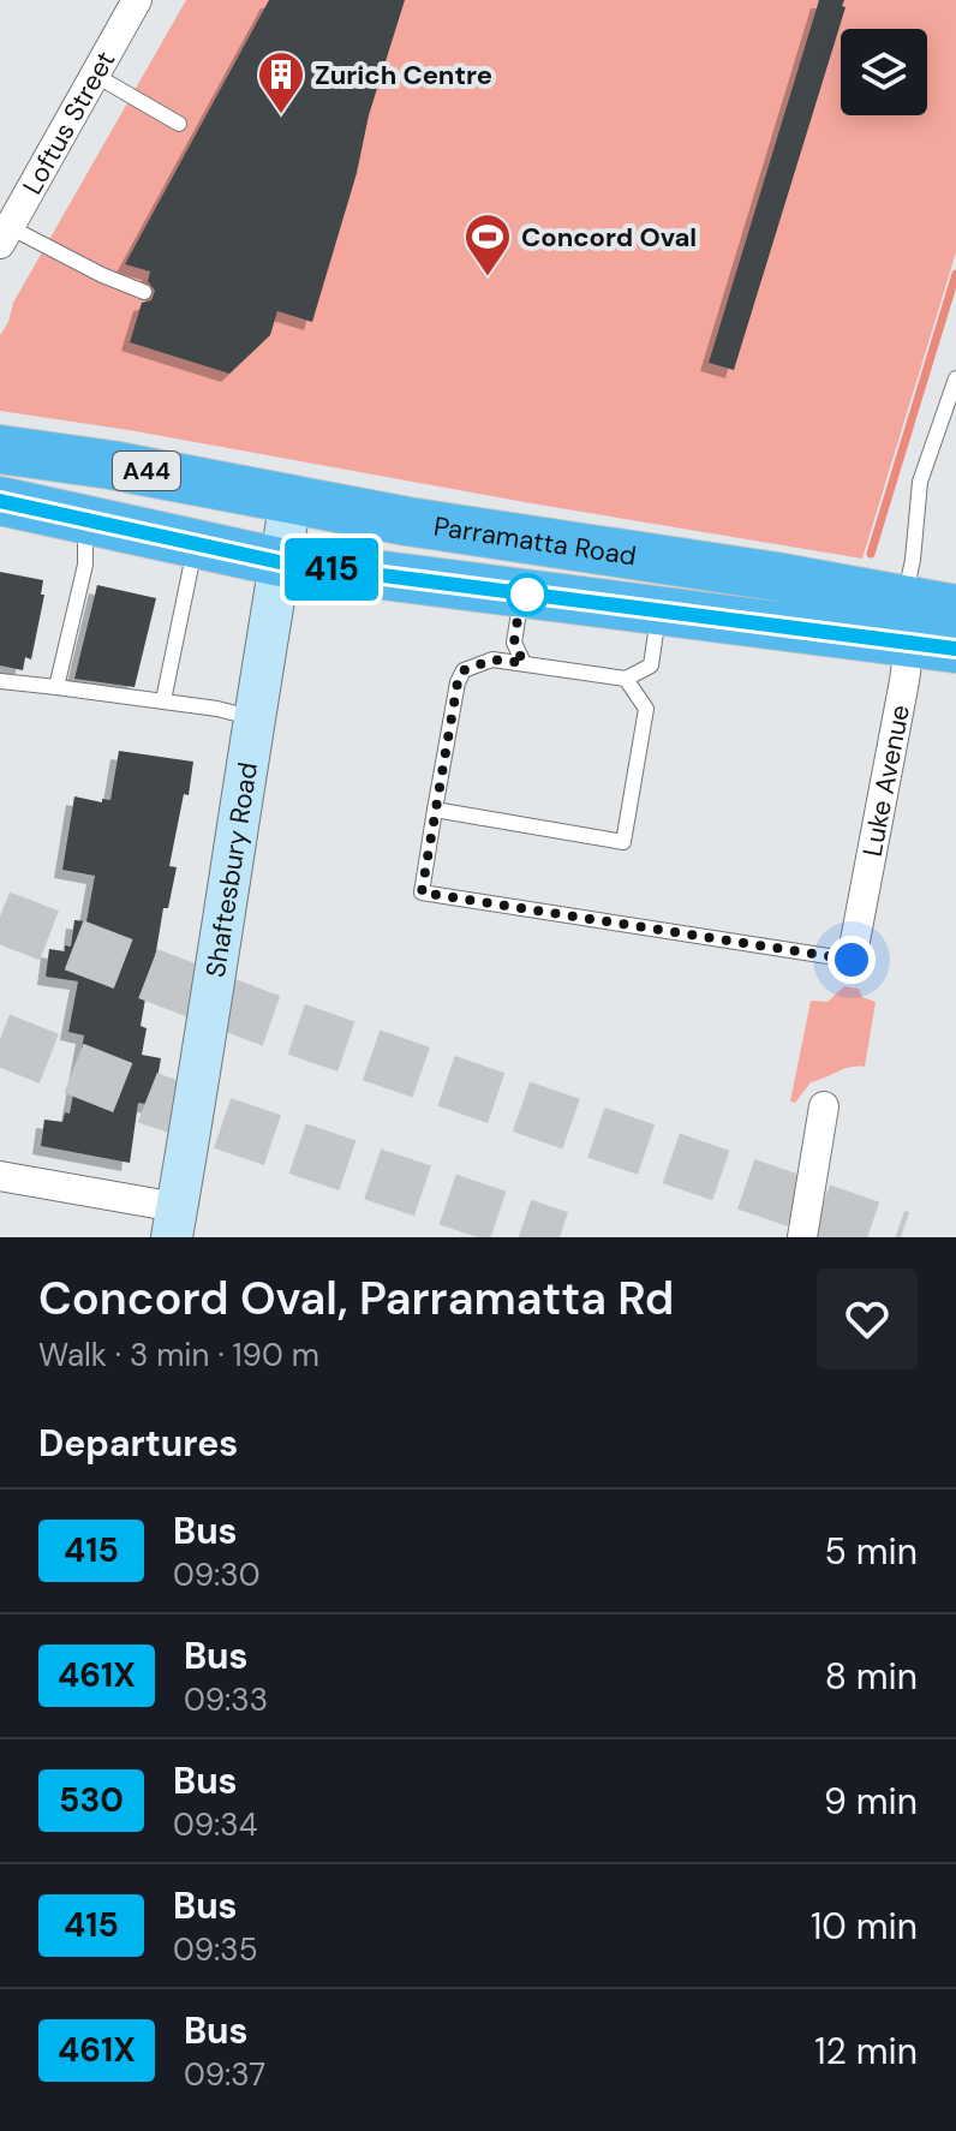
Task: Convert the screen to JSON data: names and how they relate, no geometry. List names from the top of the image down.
{
  "streets": {
    "highway": ["A44", "Parramatta Road"],
    "main road": ["Shaftesbury Road"],
    "street": ["Loftus Street", "Luke Avenue"]
  },
  "crossings": [
    ["Parramatta Road", "Luke Avenue"],
    ["Parramatta Road", "Shaftesbury Road"]
  ],
  "places": {
    "building": ["Zurich Centre"],
    "sports": ["Concord Oval"]
  },
  "lines": ["bus line 415"],
  "page": {
    "on_map": "415",
    "heading": [
      ["Concord Oval, Parramatta Rd", "Walk · 3 min · 190 m"],
      "Departures"
    ],
    "list": [
      {
        "mark": "415",
        "name": "Bus",
        "note": "09:30",
        "value": "5 min"
      },
      {
        "mark": "461X",
        "name": "Bus",
        "note": "09:33",
        "value": "8 min"
      },
      {
        "mark": "530",
        "name": "Bus",
        "note": "09:34",
        "value": "9 min"
      },
      {
        "mark": "415",
        "name": "Bus",
        "note": "09:35",
        "value": "10 min"
      },
      {
        "mark": "461X",
        "name": "Bus",
        "note": "09:37",
        "value": "12 min"
      }
    ]
  }
}
